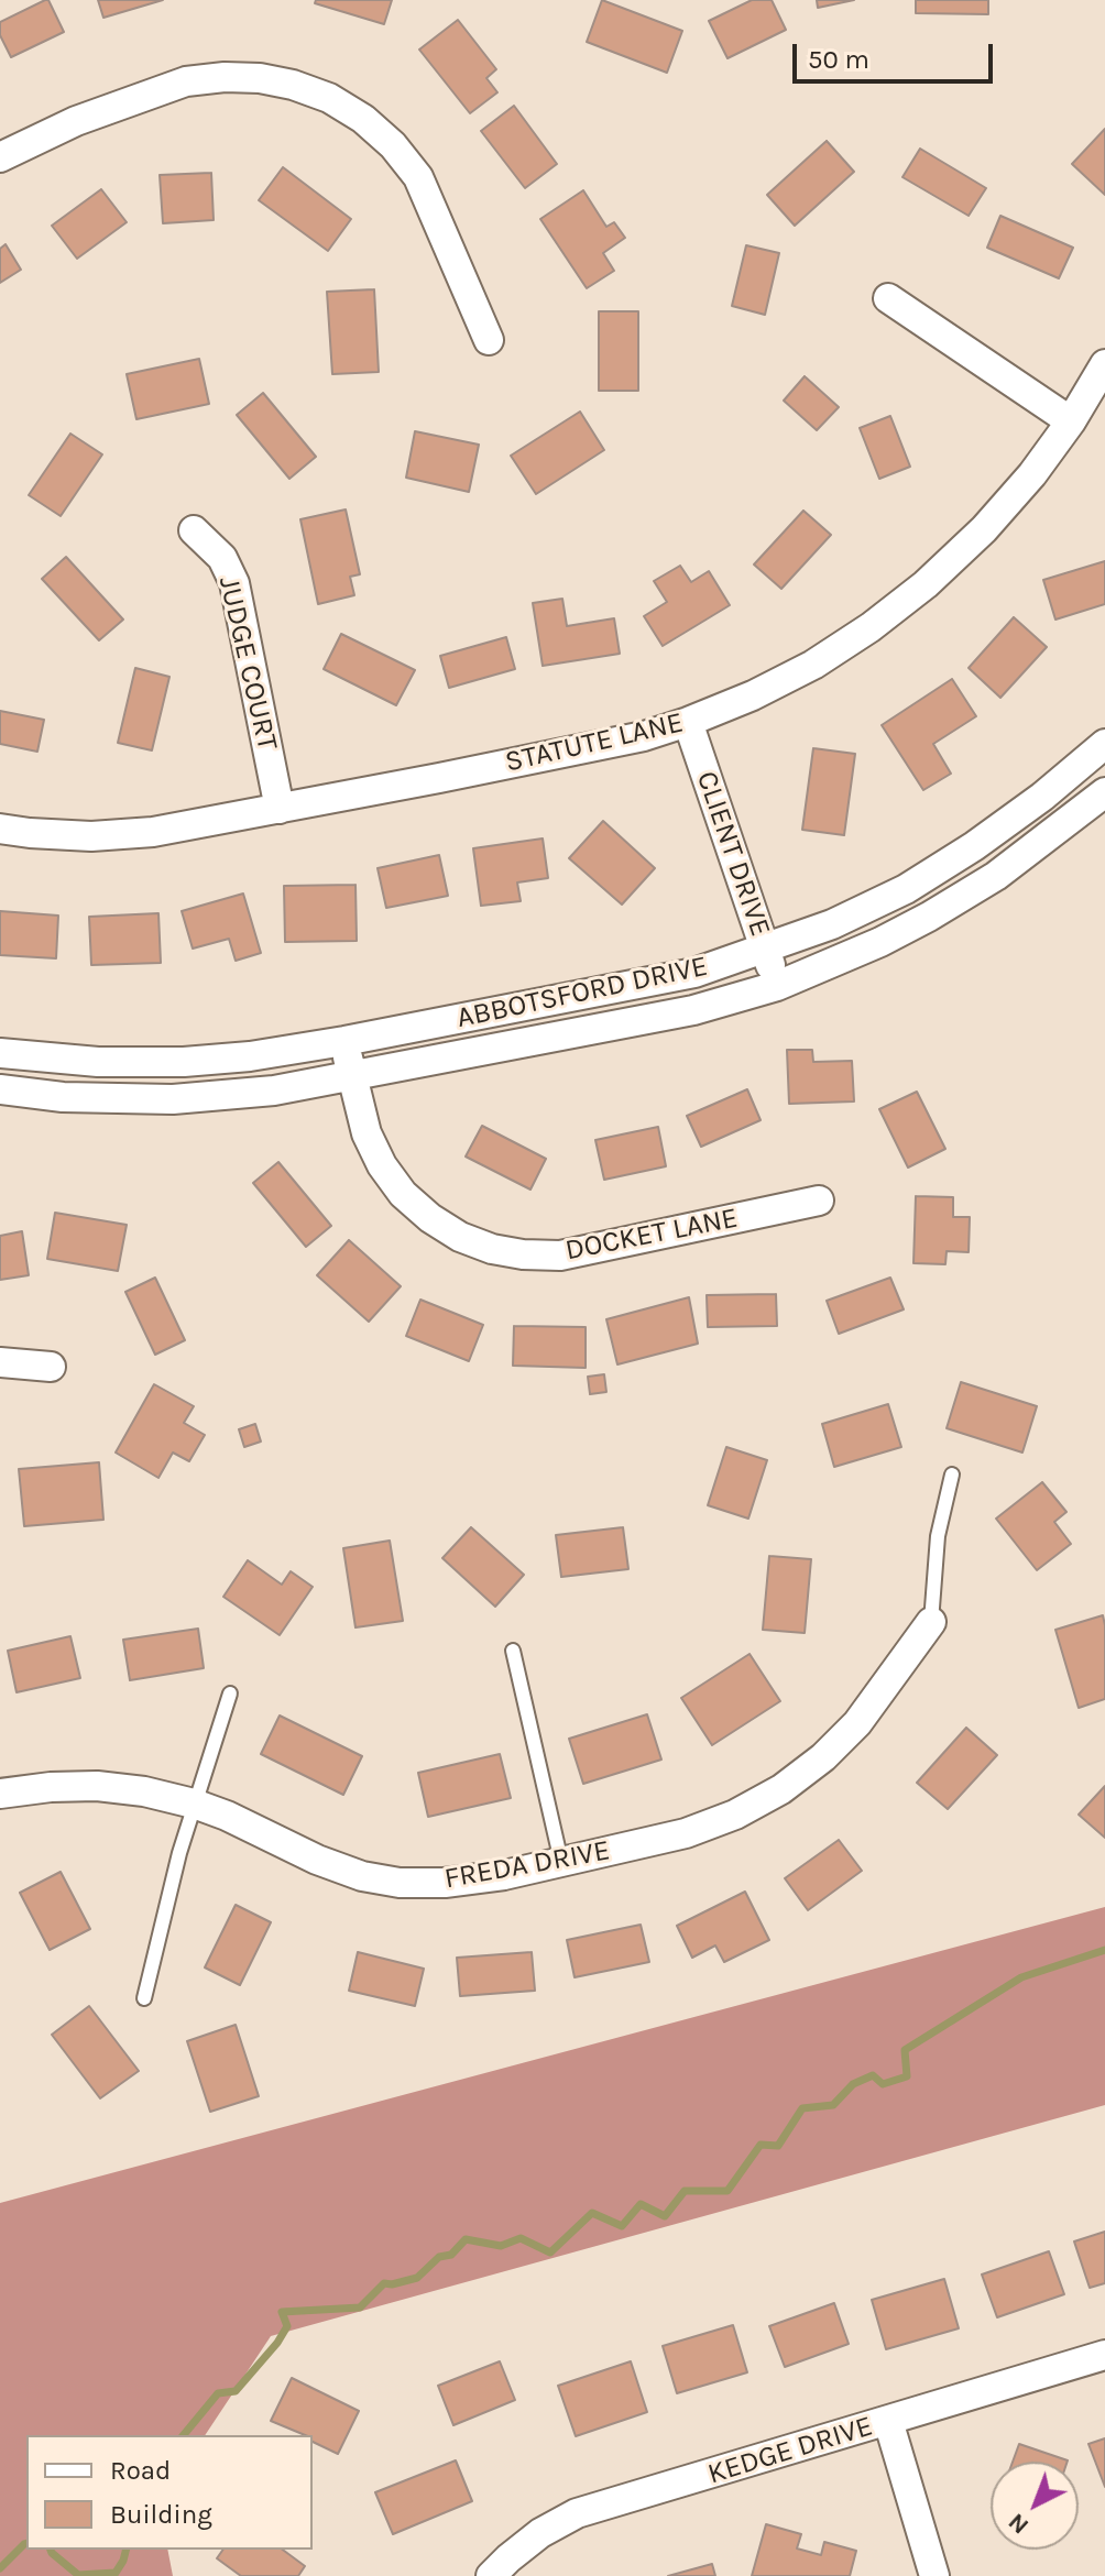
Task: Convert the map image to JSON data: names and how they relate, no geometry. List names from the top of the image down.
{
  "streets": {
    "street": [
      "JUDGE COURT",
      "STATUTE LANE",
      "CLIENT DRIVE",
      "ABBOTSFORD DRIVE",
      "DOCKET LANE",
      "FREDA DRIVE",
      "KEDGE DRIVE"
    ]
  },
  "crossings": [
    ["JUDGE COURT", "STATUTE LANE"],
    ["STATUTE LANE", "CLIENT DRIVE"],
    ["CLIENT DRIVE", "ABBOTSFORD DRIVE"],
    ["ABBOTSFORD DRIVE", "DOCKET LANE"]
  ],
  "legend": ["Road", "Building"],
  "scale_bar": "50 m",
  "north": "bottom left"
}
